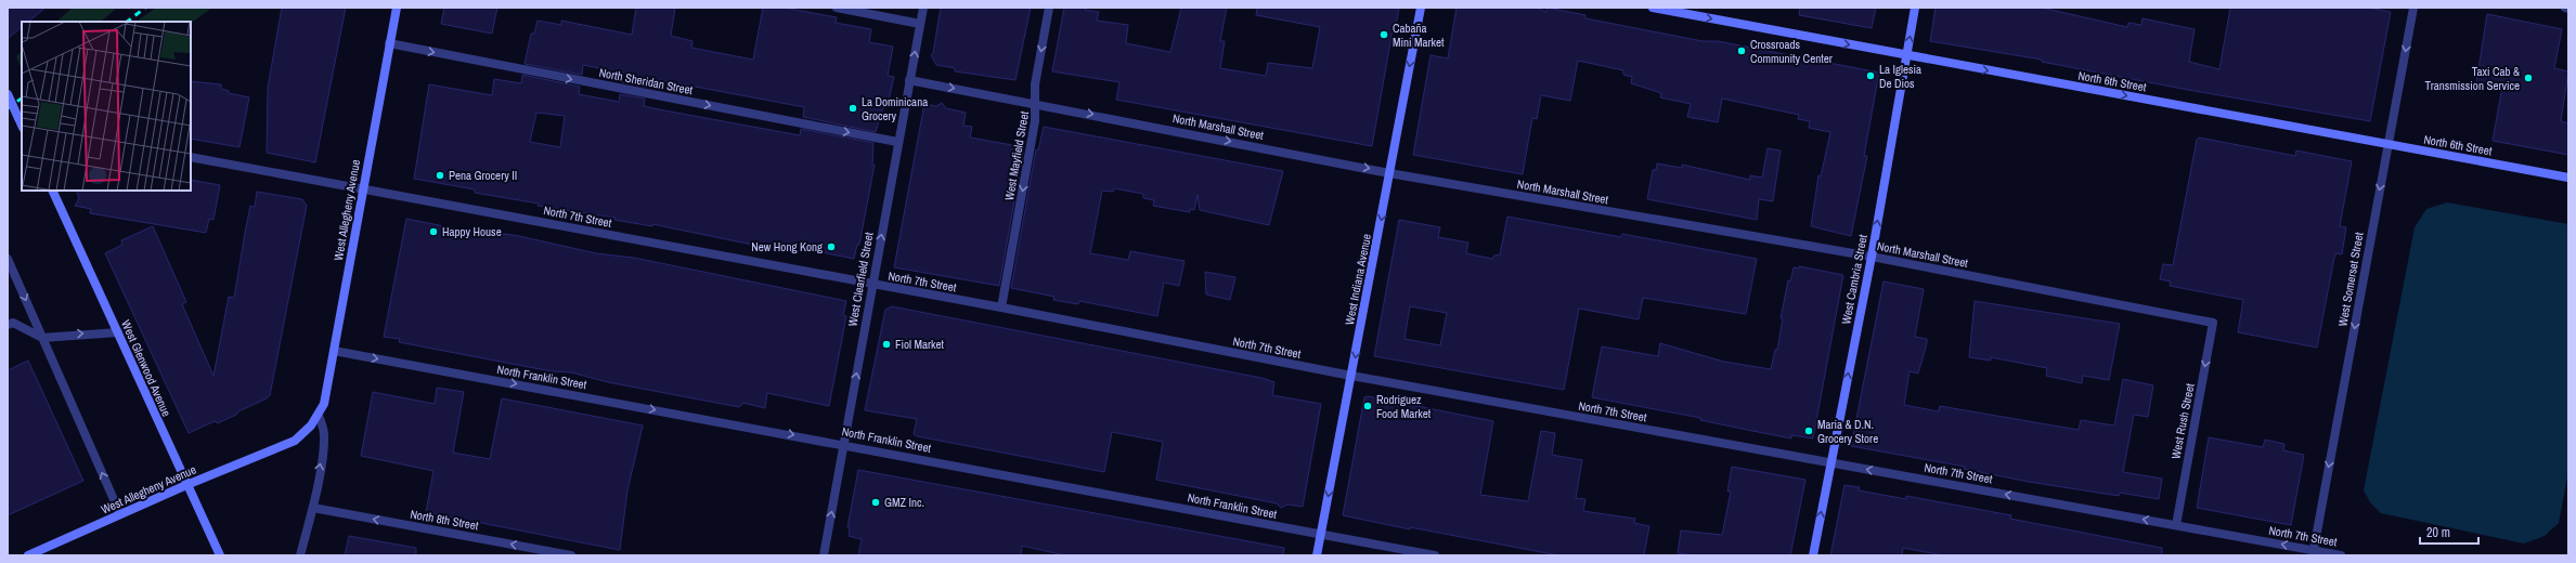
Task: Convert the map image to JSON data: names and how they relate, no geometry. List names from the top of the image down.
{
  "streets": {
    "street": [
      "North Sheridan Street",
      "North 6th Street",
      "North Marshall Street",
      "West Mayfield Street",
      "West Allegheny Avenue",
      "North 7th Street",
      "West Clearfield Street",
      "West Indiana Avenue",
      "West Cambria Street",
      "West Somerset Street",
      "West Glenwood Avenue",
      "North Franklin Street",
      "West Rush Street",
      "North 8th Street"
    ]
  },
  "crossings": [
    ["North Sheridan Street", "West Allegheny Avenue"],
    ["North Sheridan Street", "West Clearfield Street"],
    ["North 6th Street", "West Cambria Street"],
    ["North 6th Street", "West Somerset Street"],
    ["North Marshall Street", "West Mayfield Street"],
    ["North Marshall Street", "West Clearfield Street"],
    ["North Marshall Street", "West Indiana Avenue"],
    ["North Marshall Street", "West Cambria Street"],
    ["North Marshall Street", "West Rush Street"],
    ["West Mayfield Street", "North 7th Street"],
    ["West Allegheny Avenue", "North 7th Street"],
    ["West Allegheny Avenue", "West Glenwood Avenue"],
    ["West Allegheny Avenue", "North Franklin Street"],
    ["North 7th Street", "West Clearfield Street"],
    ["North 7th Street", "West Indiana Avenue"],
    ["North 7th Street", "West Cambria Street"],
    ["North 7th Street", "West Somerset Street"],
    ["North 7th Street", "West Rush Street"],
    ["West Clearfield Street", "North Franklin Street"],
    ["West Indiana Avenue", "North Franklin Street"]
  ],
  "one_way": [
    "North Sheridan Street",
    "North 6th Street",
    "North Marshall Street",
    "West Mayfield Street",
    "West Clearfield Street",
    "West Indiana Avenue",
    "West Cambria Street",
    "West Somerset Street",
    "North Franklin Street",
    "West Rush Street",
    "North 8th Street"
  ],
  "places": [
    "Cabaña Mini Market",
    "Crossroads Community Center",
    "La Iglesia De Dios",
    "Taxi Cab & Transmission Service",
    "La Dominicana Grocery",
    "Pena Grocery II",
    "Happy House",
    "New Hong Kong",
    "Fiol Market",
    "Rodriguez Food Market",
    "Maria & D.N. Grocery Store",
    "GMZ Inc."
  ],
  "scale_bar": "20 m"
}
